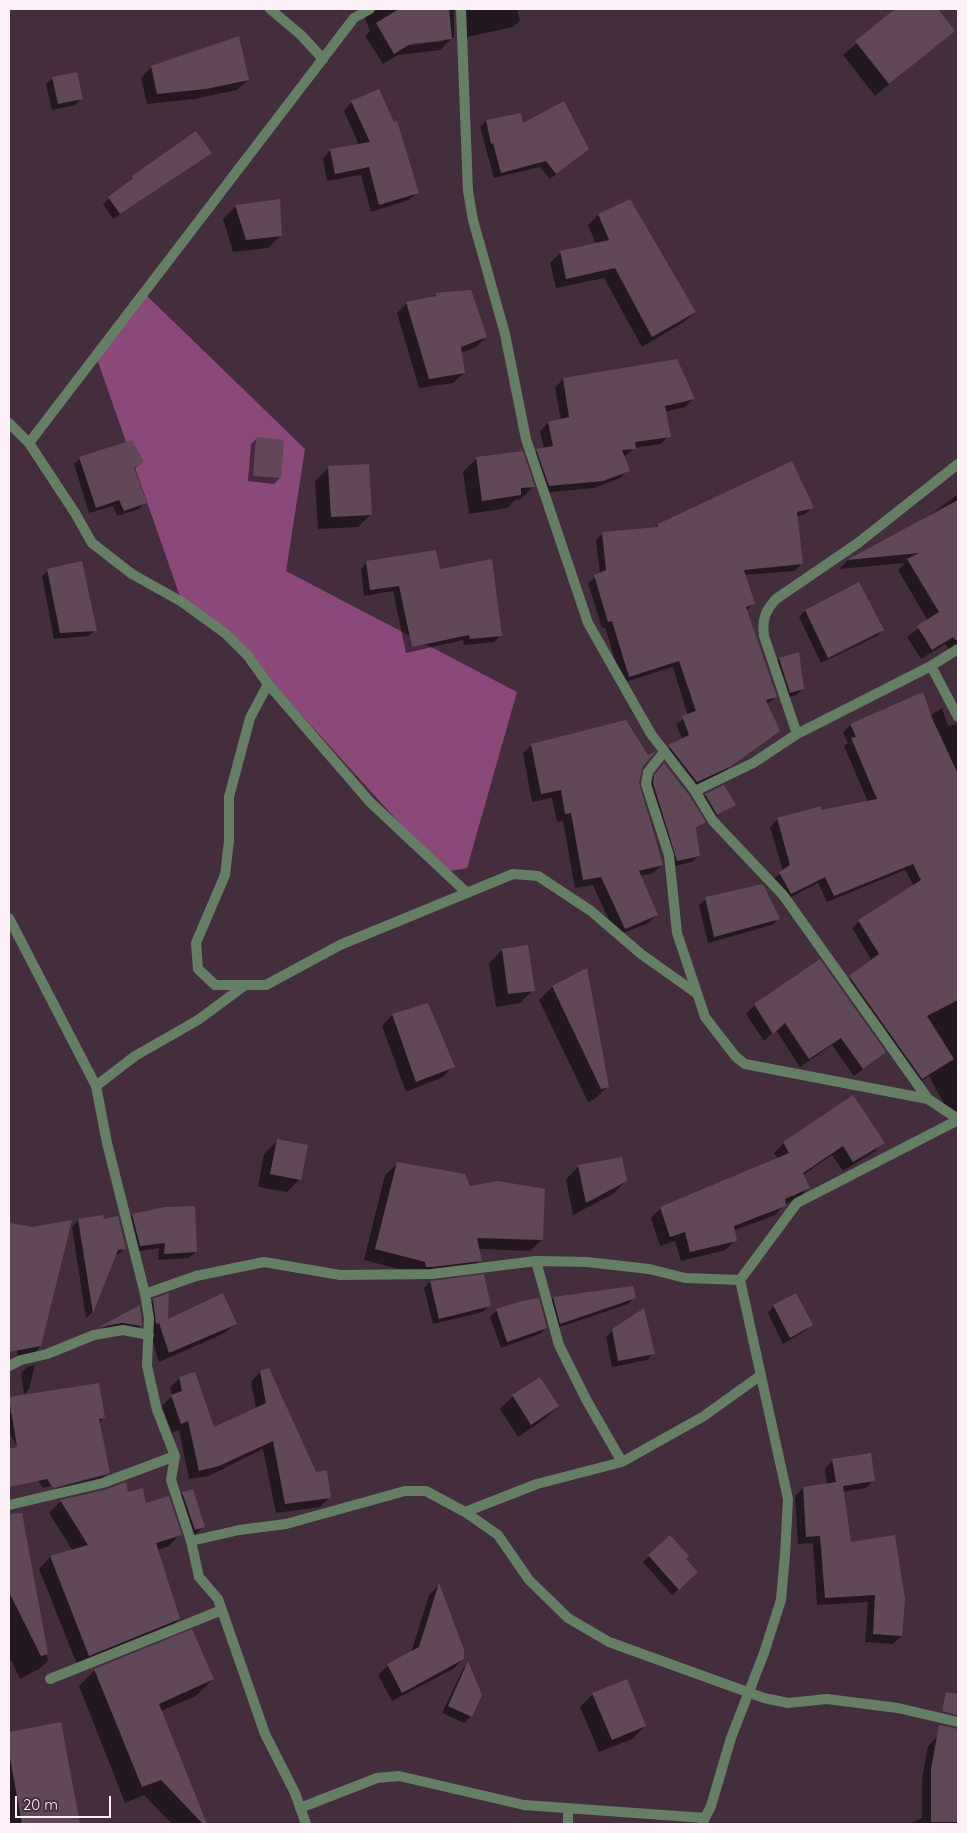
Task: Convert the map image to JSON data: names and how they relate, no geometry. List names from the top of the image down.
{
  "scale_bar": "20 m"
}
